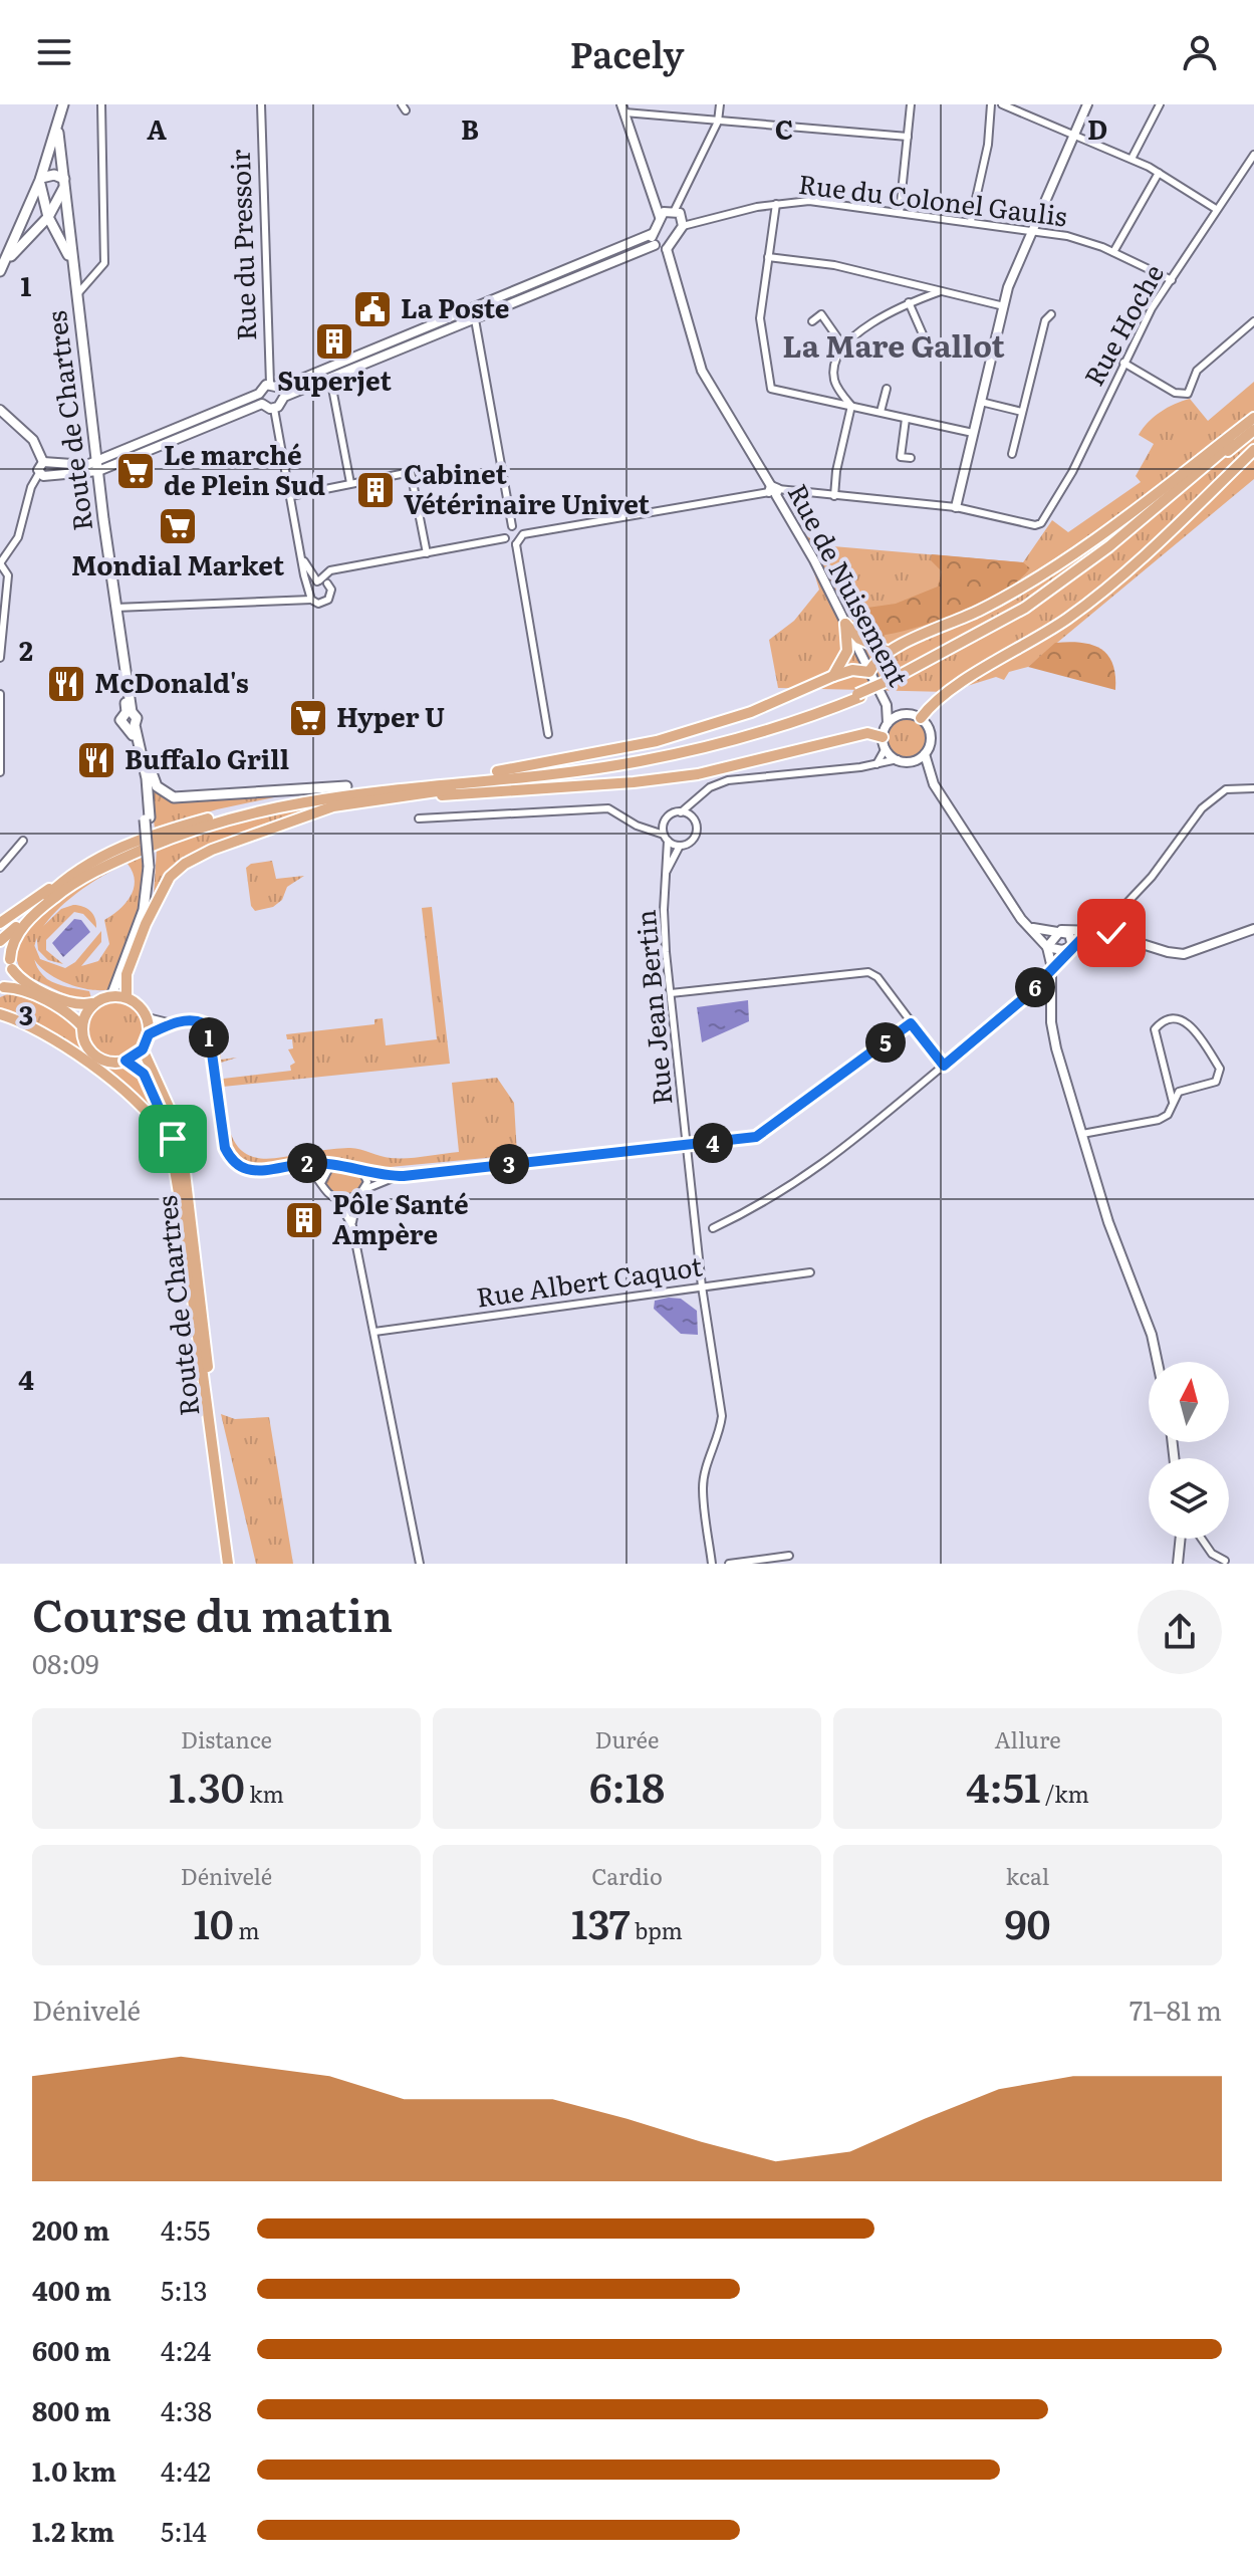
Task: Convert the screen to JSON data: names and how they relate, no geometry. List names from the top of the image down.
{
  "streets": {
    "main road": ["Route de Chartres"],
    "street": [
      "Rue du Colonel Gaulis",
      "Rue du Pressoir",
      "Rue Hoche",
      "Rue de Nuisement",
      "Rue Jean Bertin",
      "Rue Albert Caquot"
    ]
  },
  "crossings": [
    ["Rue du Colonel Gaulis", "Rue Hoche"],
    ["Rue Jean Bertin", "Rue Albert Caquot"]
  ],
  "districts": ["La Mare Gallot"],
  "places": {
    "public building": ["La Poste"],
    "building": ["Superjet", "Cabinet Vétérinaire Univet", "Pôle Santé Ampère"],
    "supermarket": ["Le marché de Plein Sud", "Mondial Market", "Hyper U"],
    "restaurant": ["McDonald's", "Buffalo Grill"]
  },
  "north": "top",
  "page": {
    "header": "Pacely",
    "pins": [
      "6",
      "1",
      "5",
      "4",
      "2",
      "3"
    ],
    "heading": ["Course du matin", "08:09"],
    "stats": [
      ["Distance", "1.30 km"],
      ["Durée", "6:18"],
      ["Allure", "4:51 /km"],
      ["Dénivelé", "10 m"],
      ["Cardio", "137 bpm"],
      ["kcal", "90"]
    ],
    "chart": ["Dénivelé", "71–81 m"],
    "list": [
      {
        "name": "200 m",
        "note": "4:55"
      },
      {
        "name": "400 m",
        "note": "5:13"
      },
      {
        "name": "600 m",
        "note": "4:24"
      },
      {
        "name": "800 m",
        "note": "4:38"
      },
      {
        "name": "1.0 km",
        "note": "4:42"
      },
      {
        "name": "1.2 km",
        "note": "5:14"
      }
    ]
  },
  "grid": {
    "columns": [
      "A",
      "B",
      "C",
      "D"
    ],
    "rows": [
      "1",
      "2",
      "3",
      "4"
    ]
  }
}
